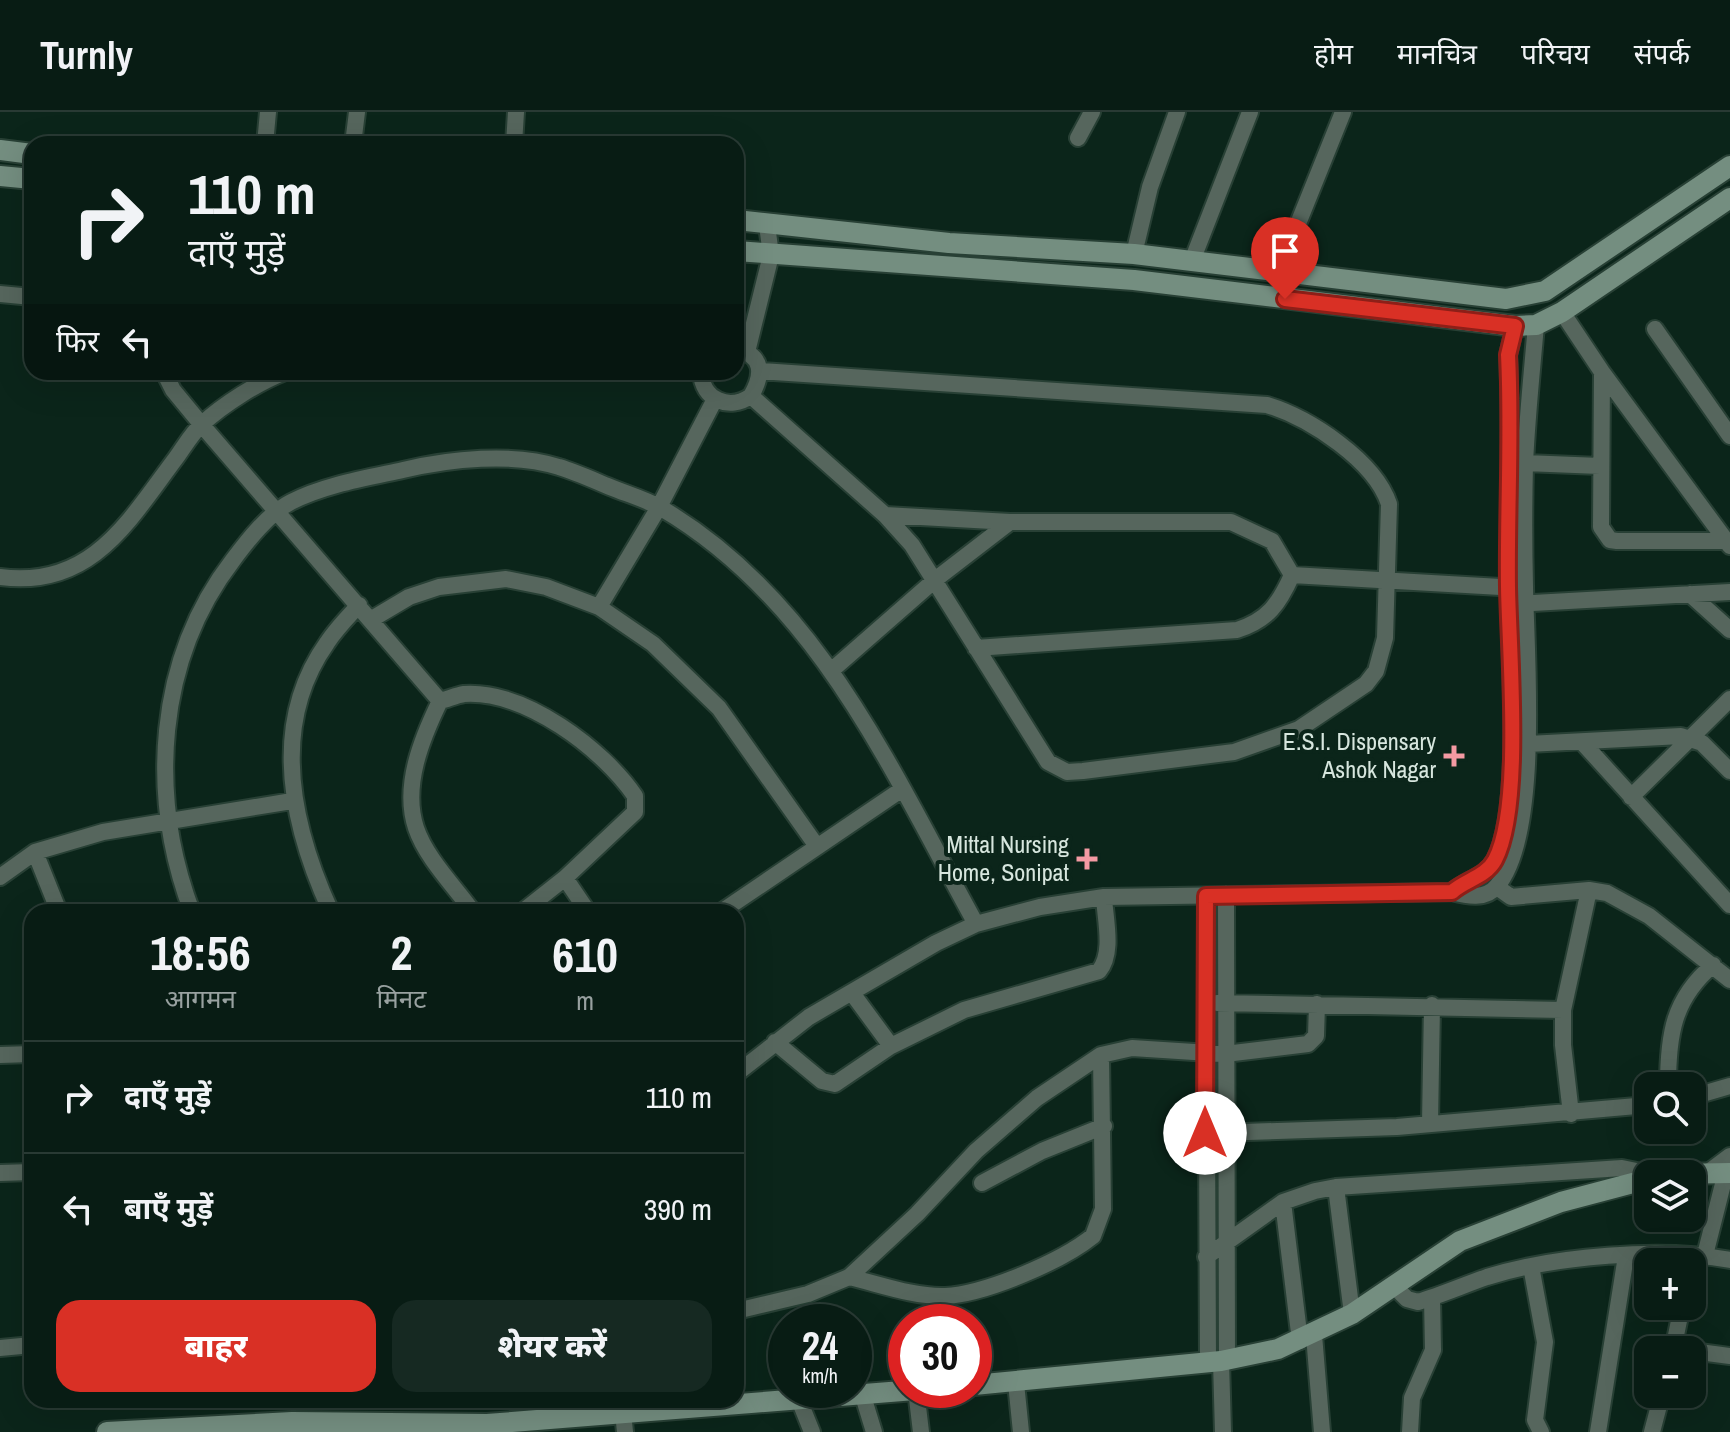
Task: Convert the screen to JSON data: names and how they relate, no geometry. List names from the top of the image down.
{
  "places": {
    "health": ["E.S.I. Dispensary Ashok Nagar", "Mittal Nursing Home, Sonipat"]
  },
  "page": {
    "header": "Turnly",
    "nav": [
      "होम",
      "मानचित्र",
      "परिचय",
      "संपर्क"
    ],
    "turn": ["110 m", "दाएँ मुड़ें"],
    "then": "फिर",
    "eta": [
      "18:56",
      "आगमन",
      "2",
      "मिनट",
      "610",
      "m"
    ],
    "list": [
      {
        "name": "दाएँ मुड़ें",
        "value": "110 m"
      },
      {
        "name": "बाएँ मुड़ें",
        "value": "390 m"
      }
    ],
    "map_buttons": ["+", "−"],
    "buttons": ["बाहर", "शेयर करें"],
    "speed": "24 km/h",
    "limit": "30"
  }
}
